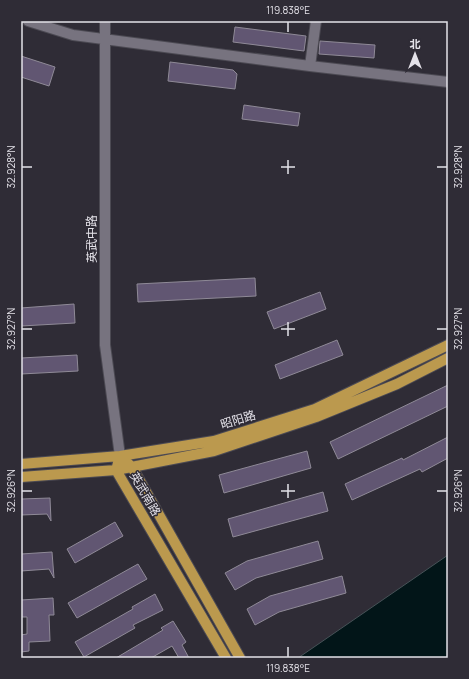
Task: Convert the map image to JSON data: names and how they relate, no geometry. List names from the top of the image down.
{
  "streets": {
    "main road": ["昭阳路", "英武南路"],
    "street": ["英武中路"]
  },
  "crossings": [
    ["英武中路", "昭阳路"],
    ["英武中路", "英武南路"],
    ["昭阳路", "英武南路"]
  ],
  "north": "top",
  "coordinates": [
    "119.838°E",
    "32.928°N",
    "32.927°N",
    "32.926°N"
  ]
}
